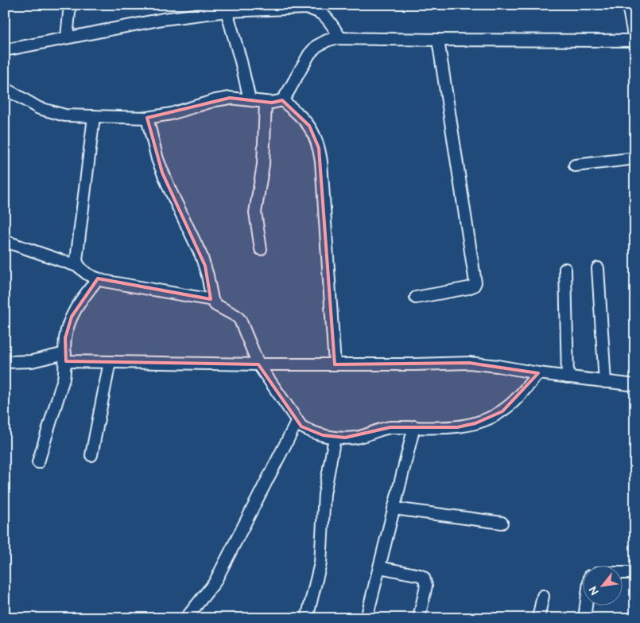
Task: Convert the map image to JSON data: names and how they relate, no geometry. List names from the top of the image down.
{
  "north": "bottom left"
}
